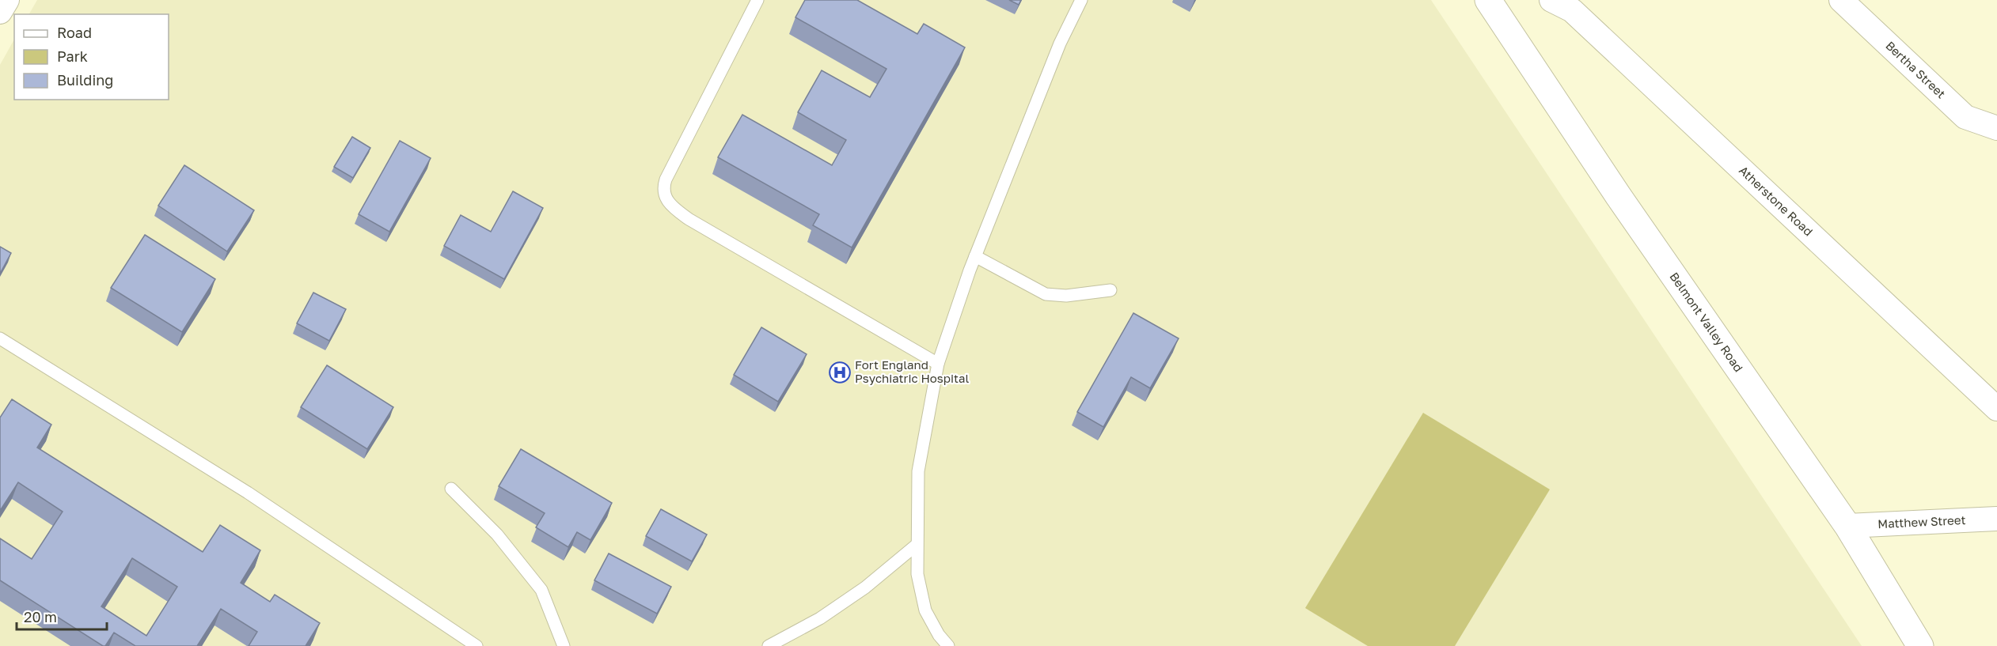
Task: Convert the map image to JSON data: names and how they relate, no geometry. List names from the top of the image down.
{
  "streets": {
    "street": [
      "Bertha Street",
      "Atherstone Road",
      "Belmont Valley Road",
      "Matthew Street"
    ]
  },
  "crossings": [
    ["Belmont Valley Road", "Matthew Street"]
  ],
  "places": {
    "hospital": ["Fort England Psychiatric Hospital"]
  },
  "legend": ["Road", "Park", "Building"],
  "scale_bar": "20 m"
}
